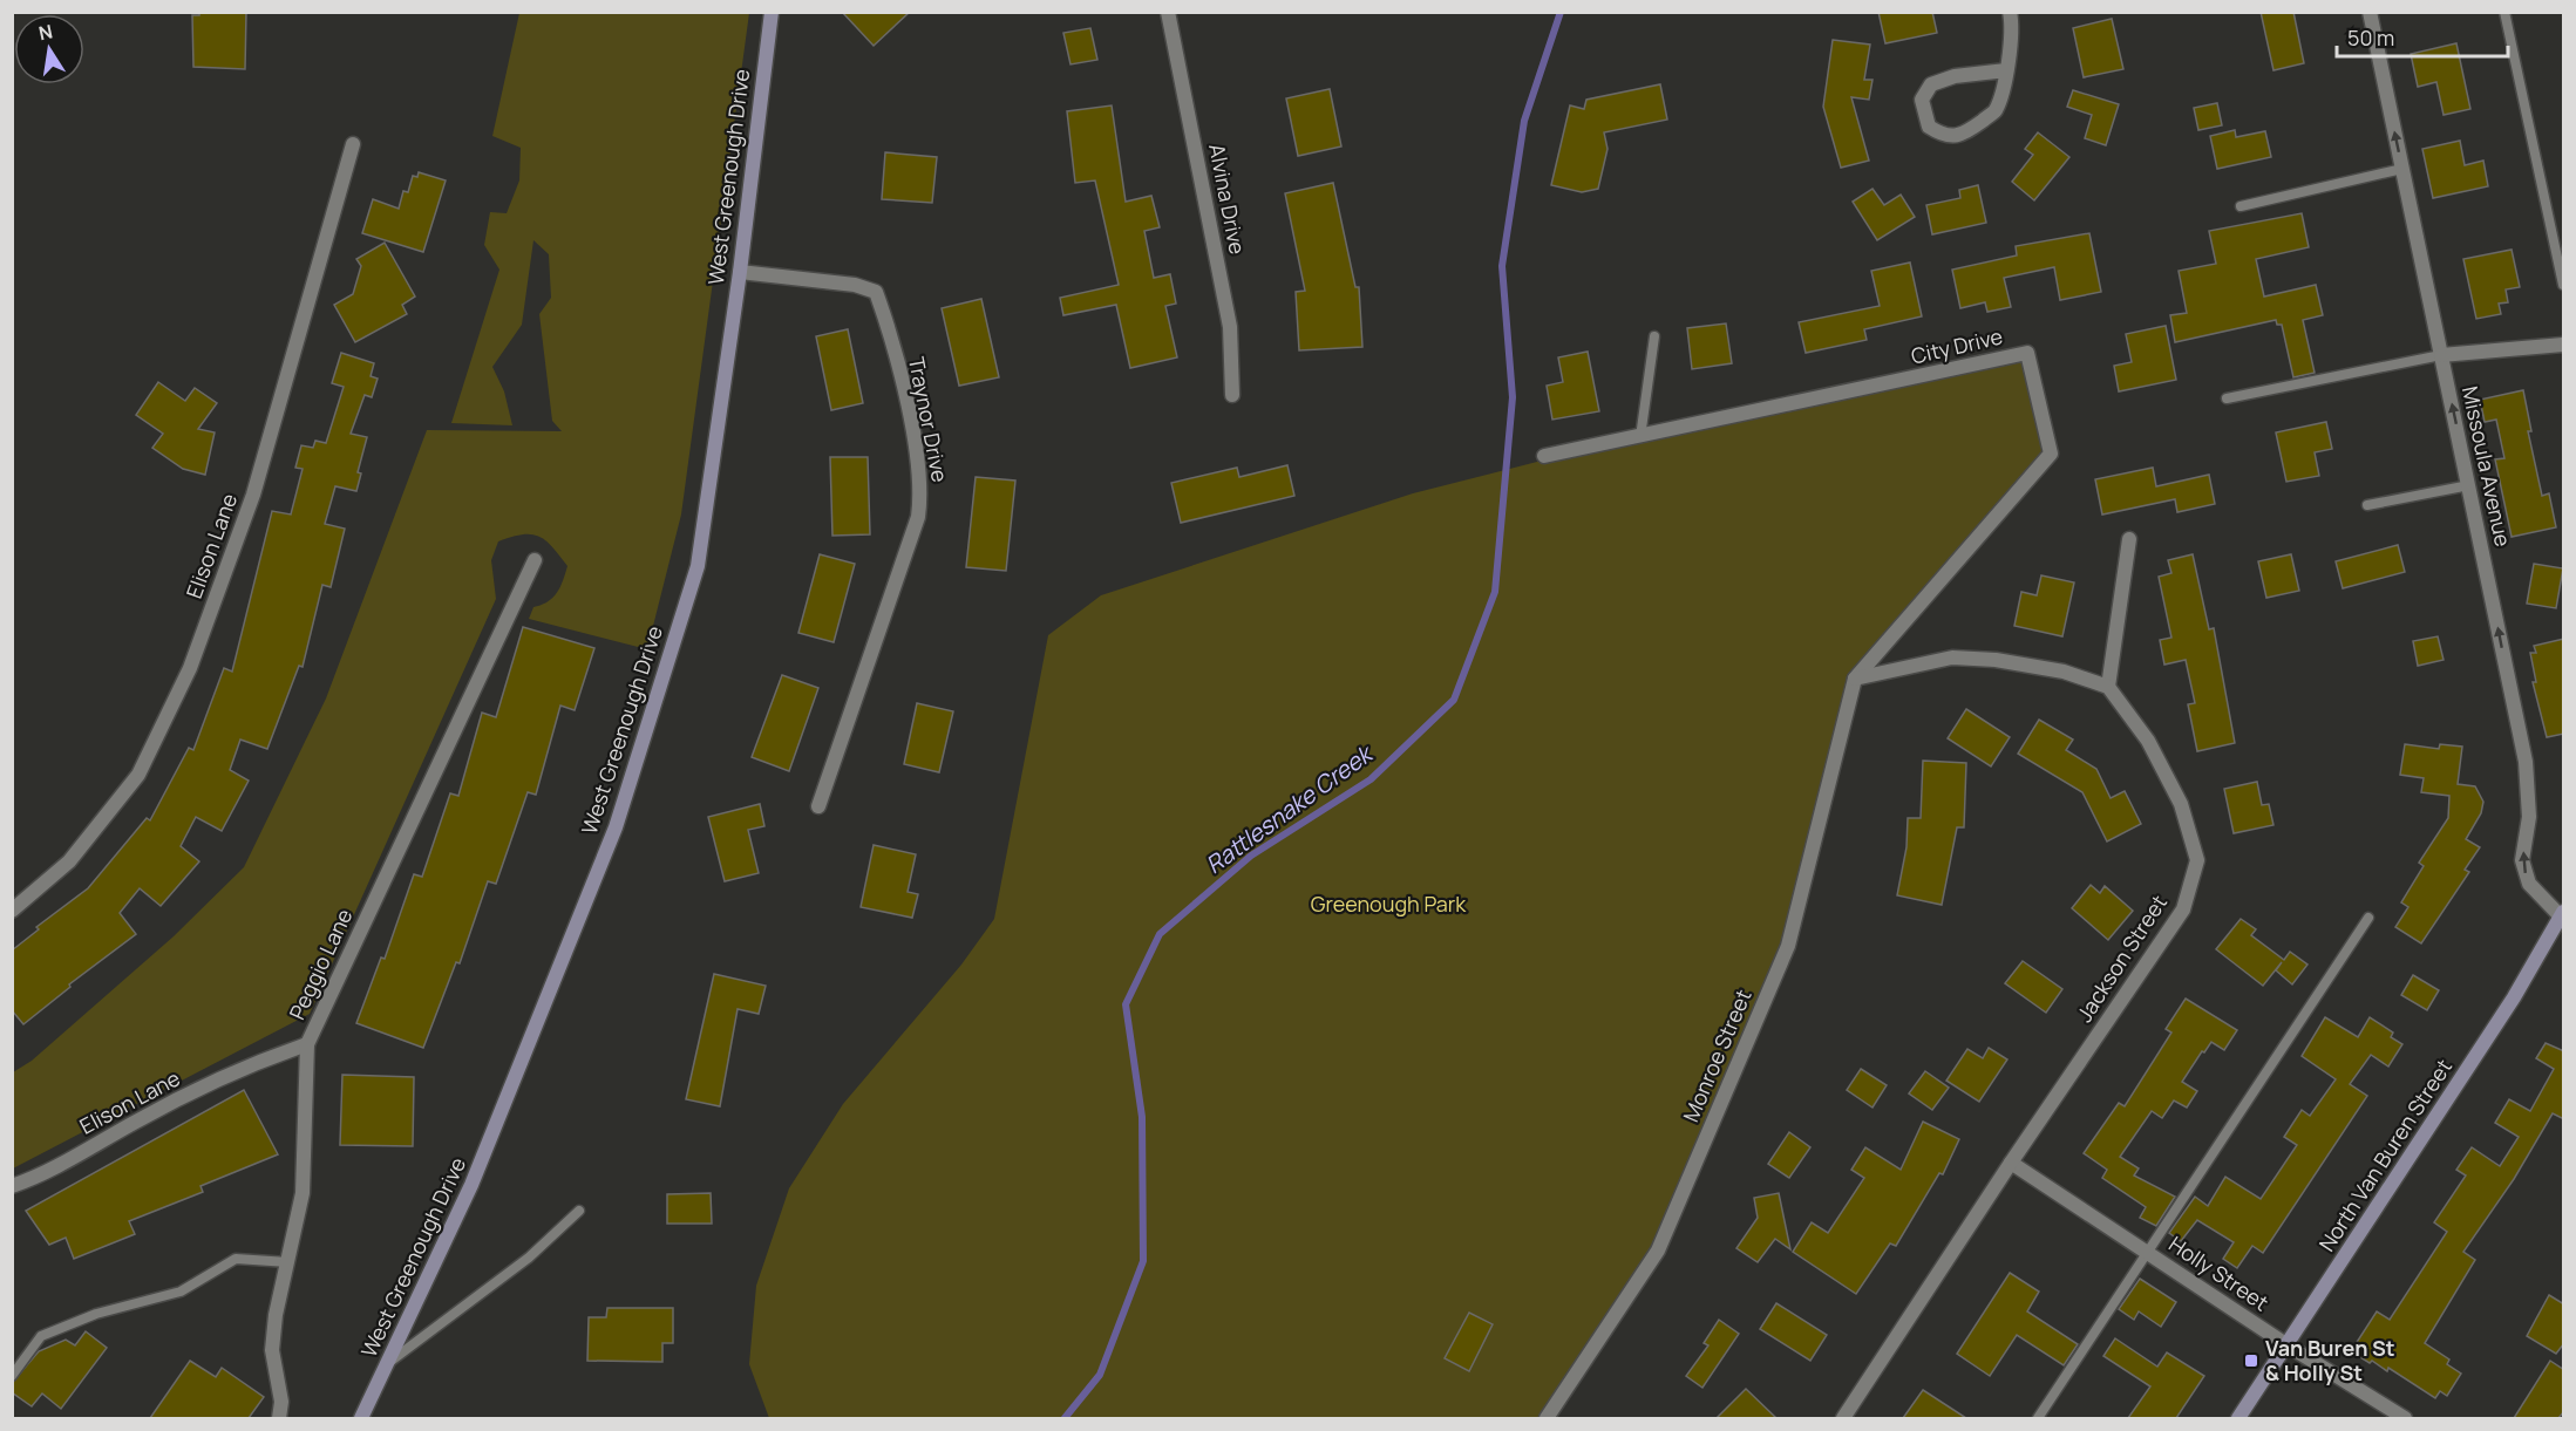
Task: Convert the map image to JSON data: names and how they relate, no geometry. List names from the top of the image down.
{
  "streets": {
    "street": [
      "West Greenough Drive",
      "Alvina Drive",
      "City Drive",
      "Traynor Drive",
      "Missoula Avenue",
      "Elison Lane",
      "Jackson Street",
      "Peggio Lane",
      "Monroe Street",
      "North Van Buren Street",
      "Holly Street"
    ]
  },
  "crossings": [
    ["West Greenough Drive", "Traynor Drive"],
    ["City Drive", "Monroe Street"],
    ["Missoula Avenue", "North Van Buren Street"],
    ["Elison Lane", "Peggio Lane"],
    ["Jackson Street", "Holly Street"],
    ["North Van Buren Street", "Holly Street"]
  ],
  "one_way": ["Missoula Avenue"],
  "water": ["Rattlesnake Creek"],
  "parks": ["Greenough Park"],
  "places": {
    "transit": ["Van Buren St & Holly St"]
  },
  "scale_bar": "50 m",
  "north": "top"
}
